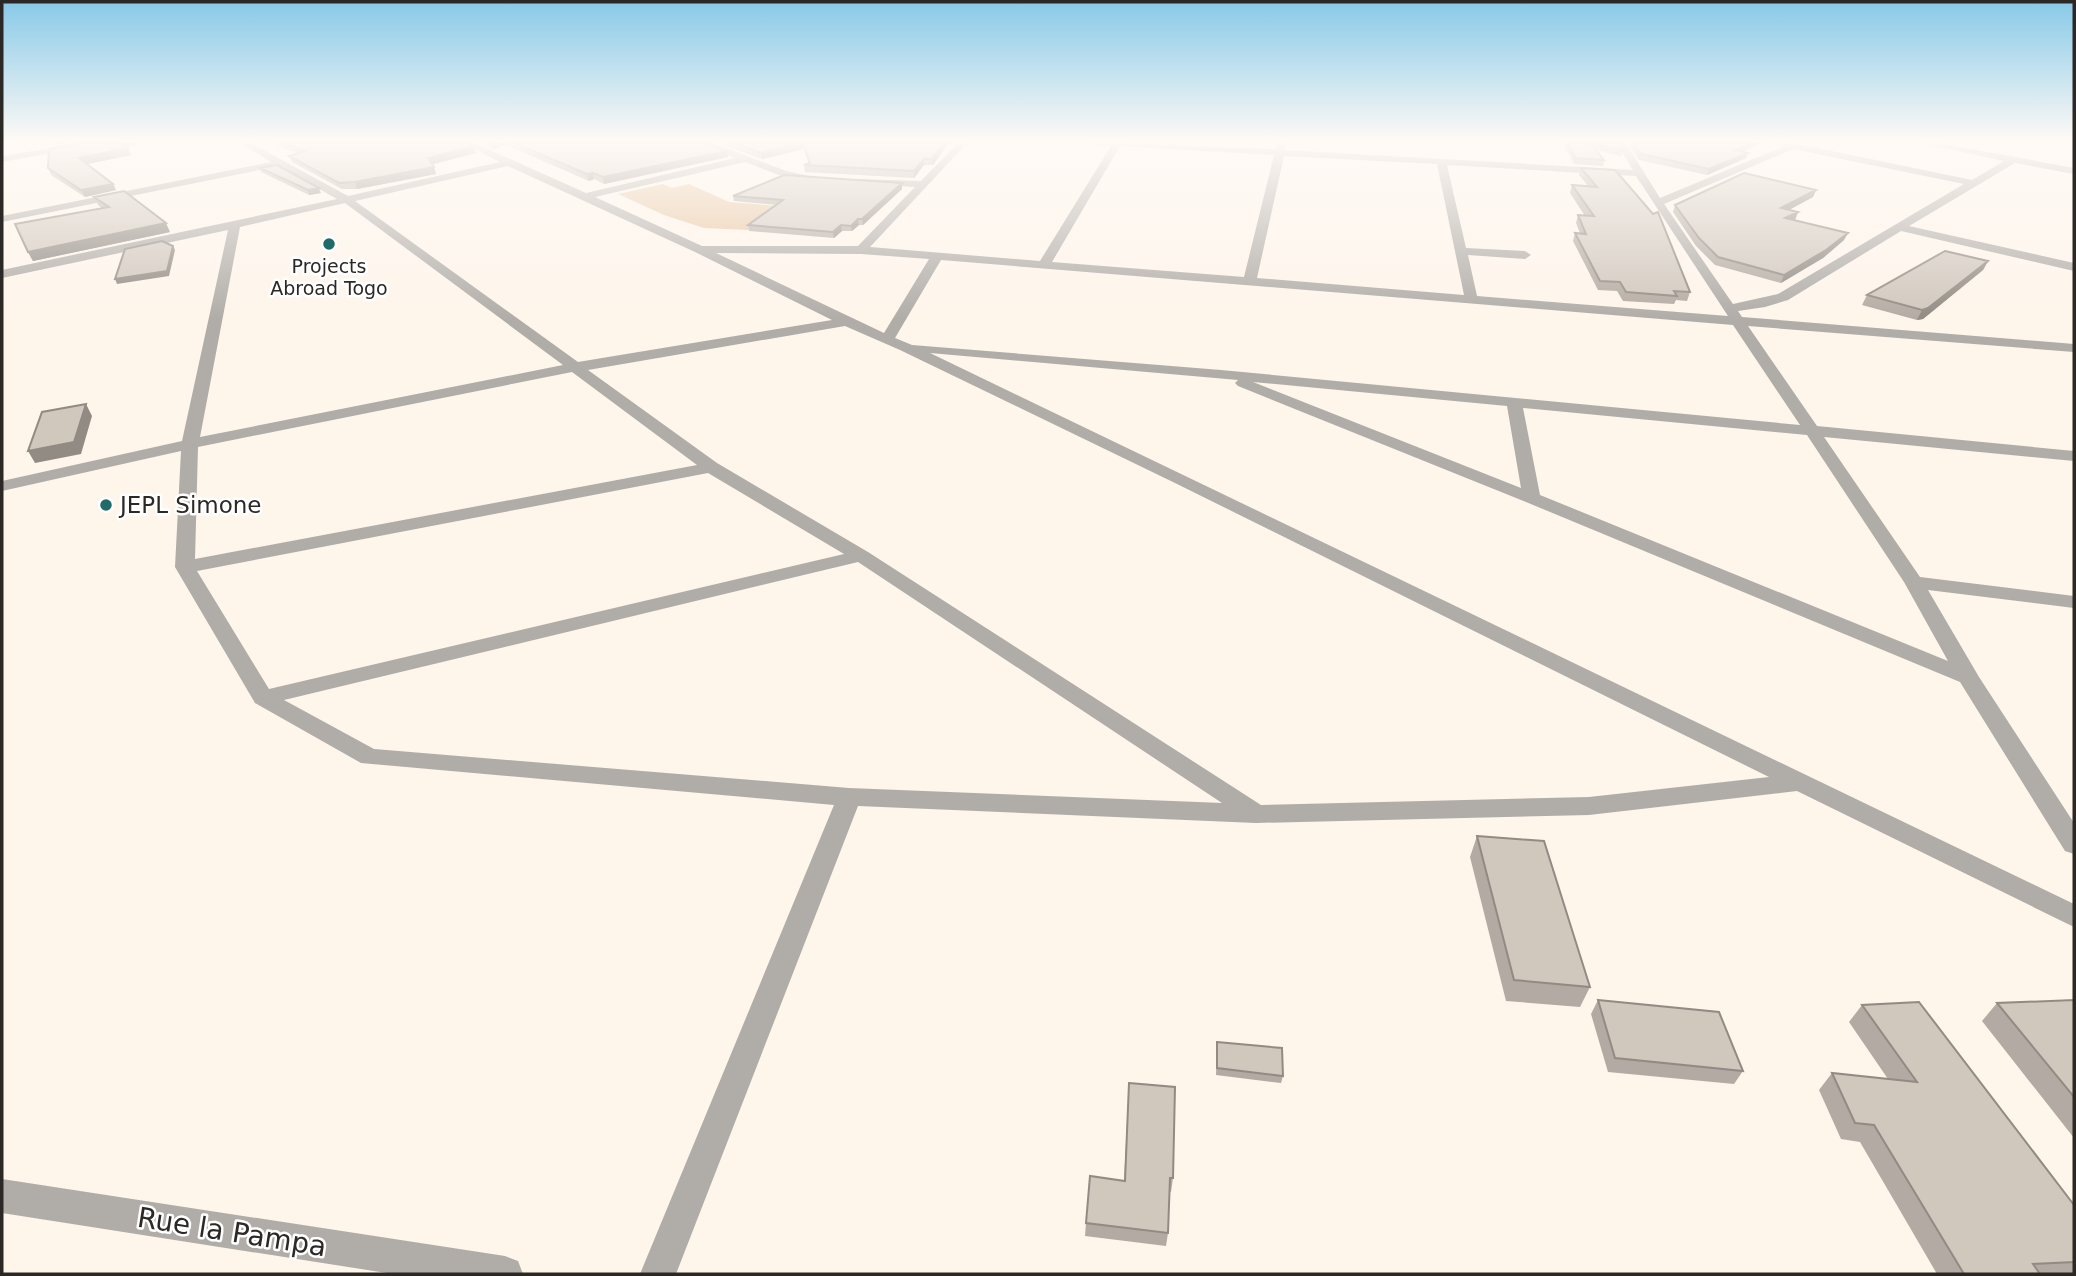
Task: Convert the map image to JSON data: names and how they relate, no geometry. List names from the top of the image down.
{
  "streets": {
    "street": ["Rue la Pampa"]
  },
  "places": ["Projects Abroad Togo", "JEPL Simone"]
}
